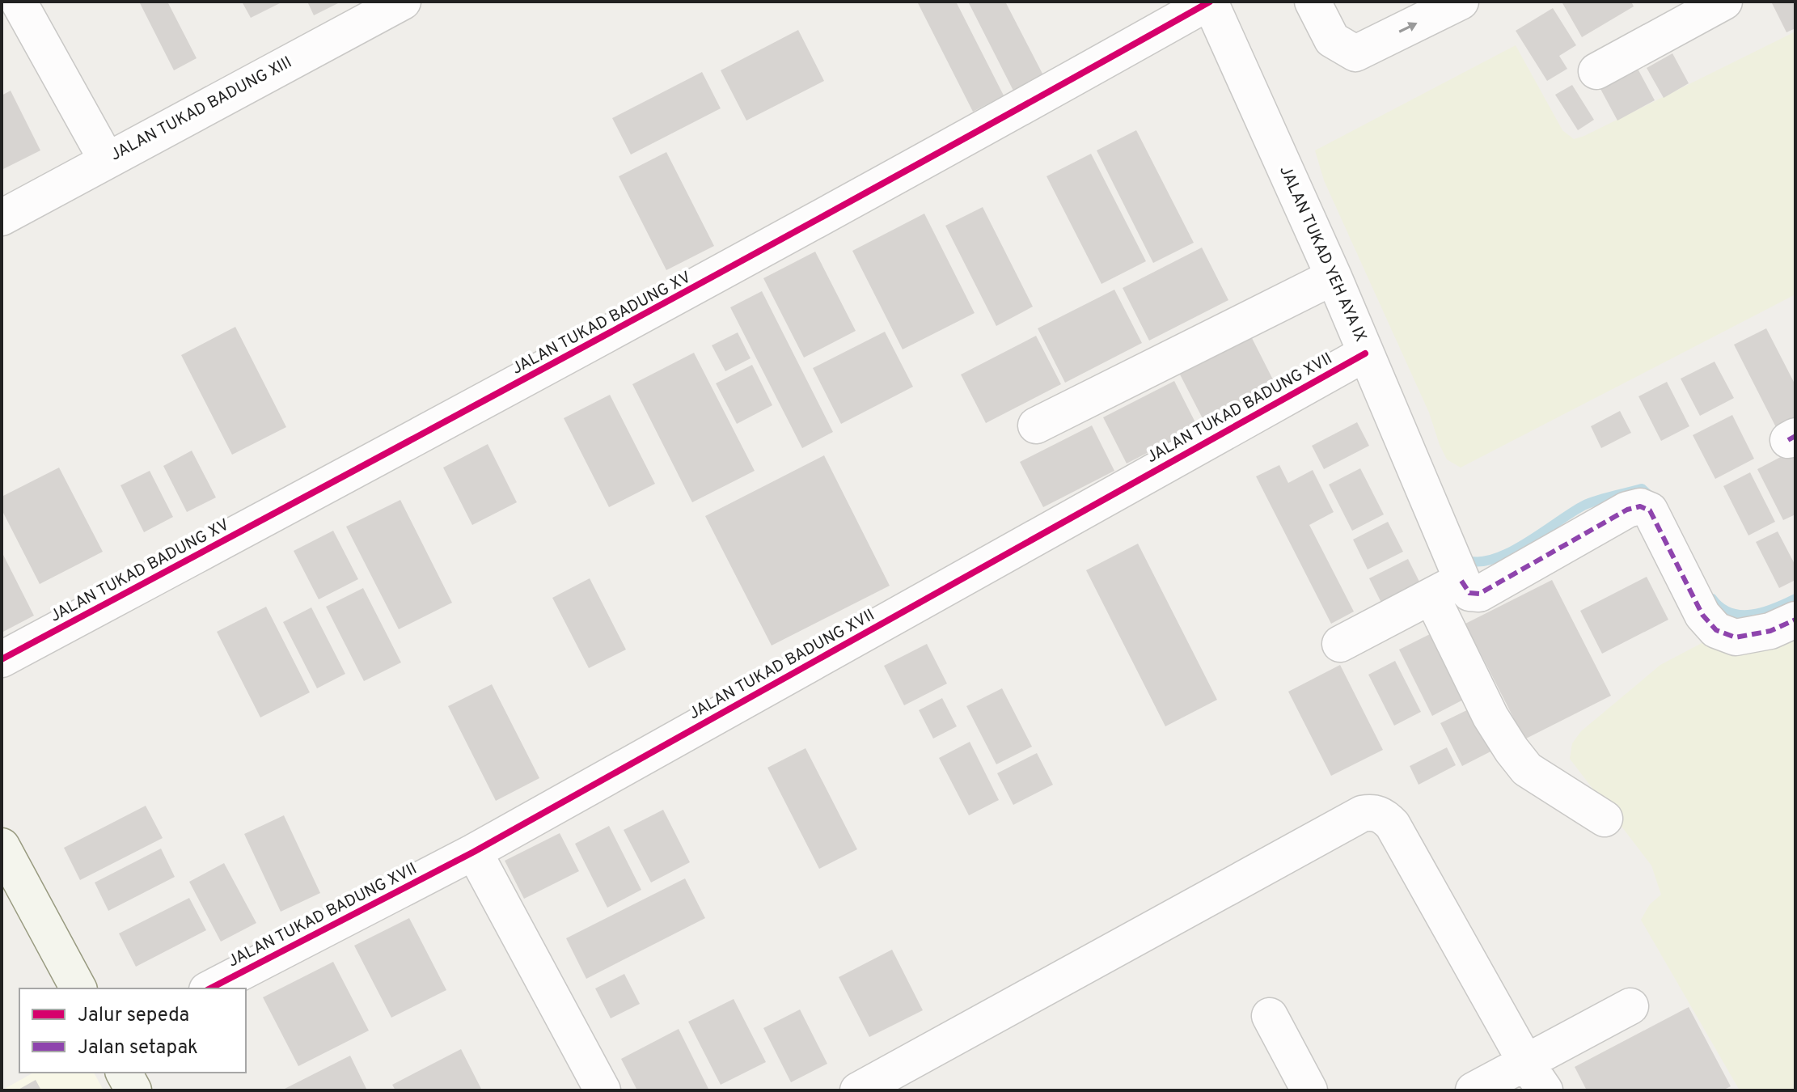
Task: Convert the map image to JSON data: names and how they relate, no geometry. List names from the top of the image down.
{
  "streets": {
    "street": [
      "JALAN TUKAD BADUNG XIII",
      "JALAN TUKAD YEH AYA IX",
      "JALAN TUKAD BADUNG XV",
      "JALAN TUKAD BADUNG XVII"
    ]
  },
  "crossings": [
    ["JALAN TUKAD YEH AYA IX", "JALAN TUKAD BADUNG XV"],
    ["JALAN TUKAD YEH AYA IX", "JALAN TUKAD BADUNG XVII"]
  ],
  "legend": ["Jalur sepeda", "Jalan setapak"]
}
